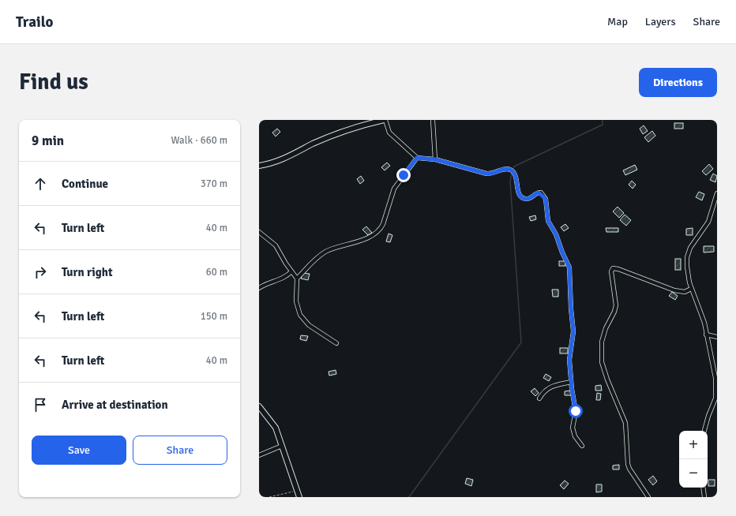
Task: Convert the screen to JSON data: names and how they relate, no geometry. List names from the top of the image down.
{
  "page": {
    "header": "Trailo",
    "nav": ["Map", "Layers", "Share"],
    "buttons": [
      "Directions",
      ["Save", "Share"]
    ],
    "title": "Find us",
    "heading": ["9 min", "Walk · 660 m"],
    "list": [
      ["Continue", "370 m"],
      ["Turn left", "40 m"],
      ["Turn right", "60 m"],
      ["Turn left", "150 m"],
      ["Turn left", "40 m"],
      "Arrive at destination"
    ],
    "map_buttons": ["+", "−"]
  }
}
